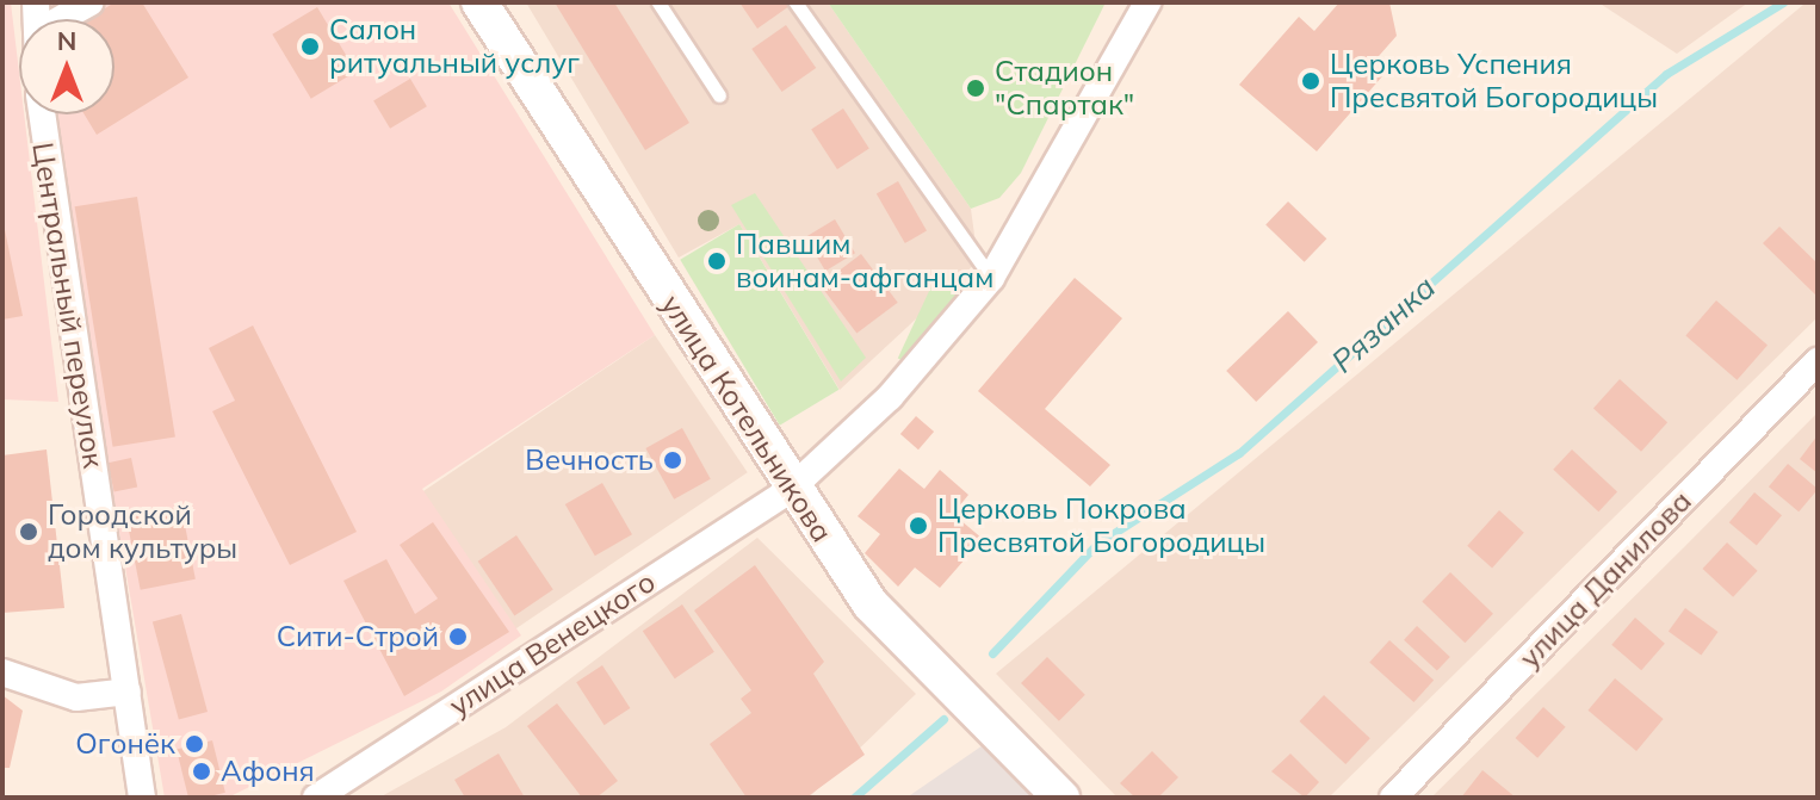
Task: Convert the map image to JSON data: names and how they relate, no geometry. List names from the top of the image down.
{
  "streets": {
    "street": [
      "Центральный переулок",
      "улица Котельникова",
      "улица Данилова",
      "улица Венецкого"
    ]
  },
  "crossings": [
    ["улица Котельникова", "улица Венецкого"]
  ],
  "water": ["Рязанка"],
  "places": [
    "Салон ритуальный услуг",
    "Церковь Успения Пресвятой Богородицы",
    "Стадион \"Спартак\"",
    "Павшим воинам-афганцам",
    "Вечность",
    "Церковь Покрова Пресвятой Богородицы",
    "Городской дом культуры",
    "Сити-Строй",
    "Огонёк",
    "Афоня"
  ],
  "north": "top"
}
